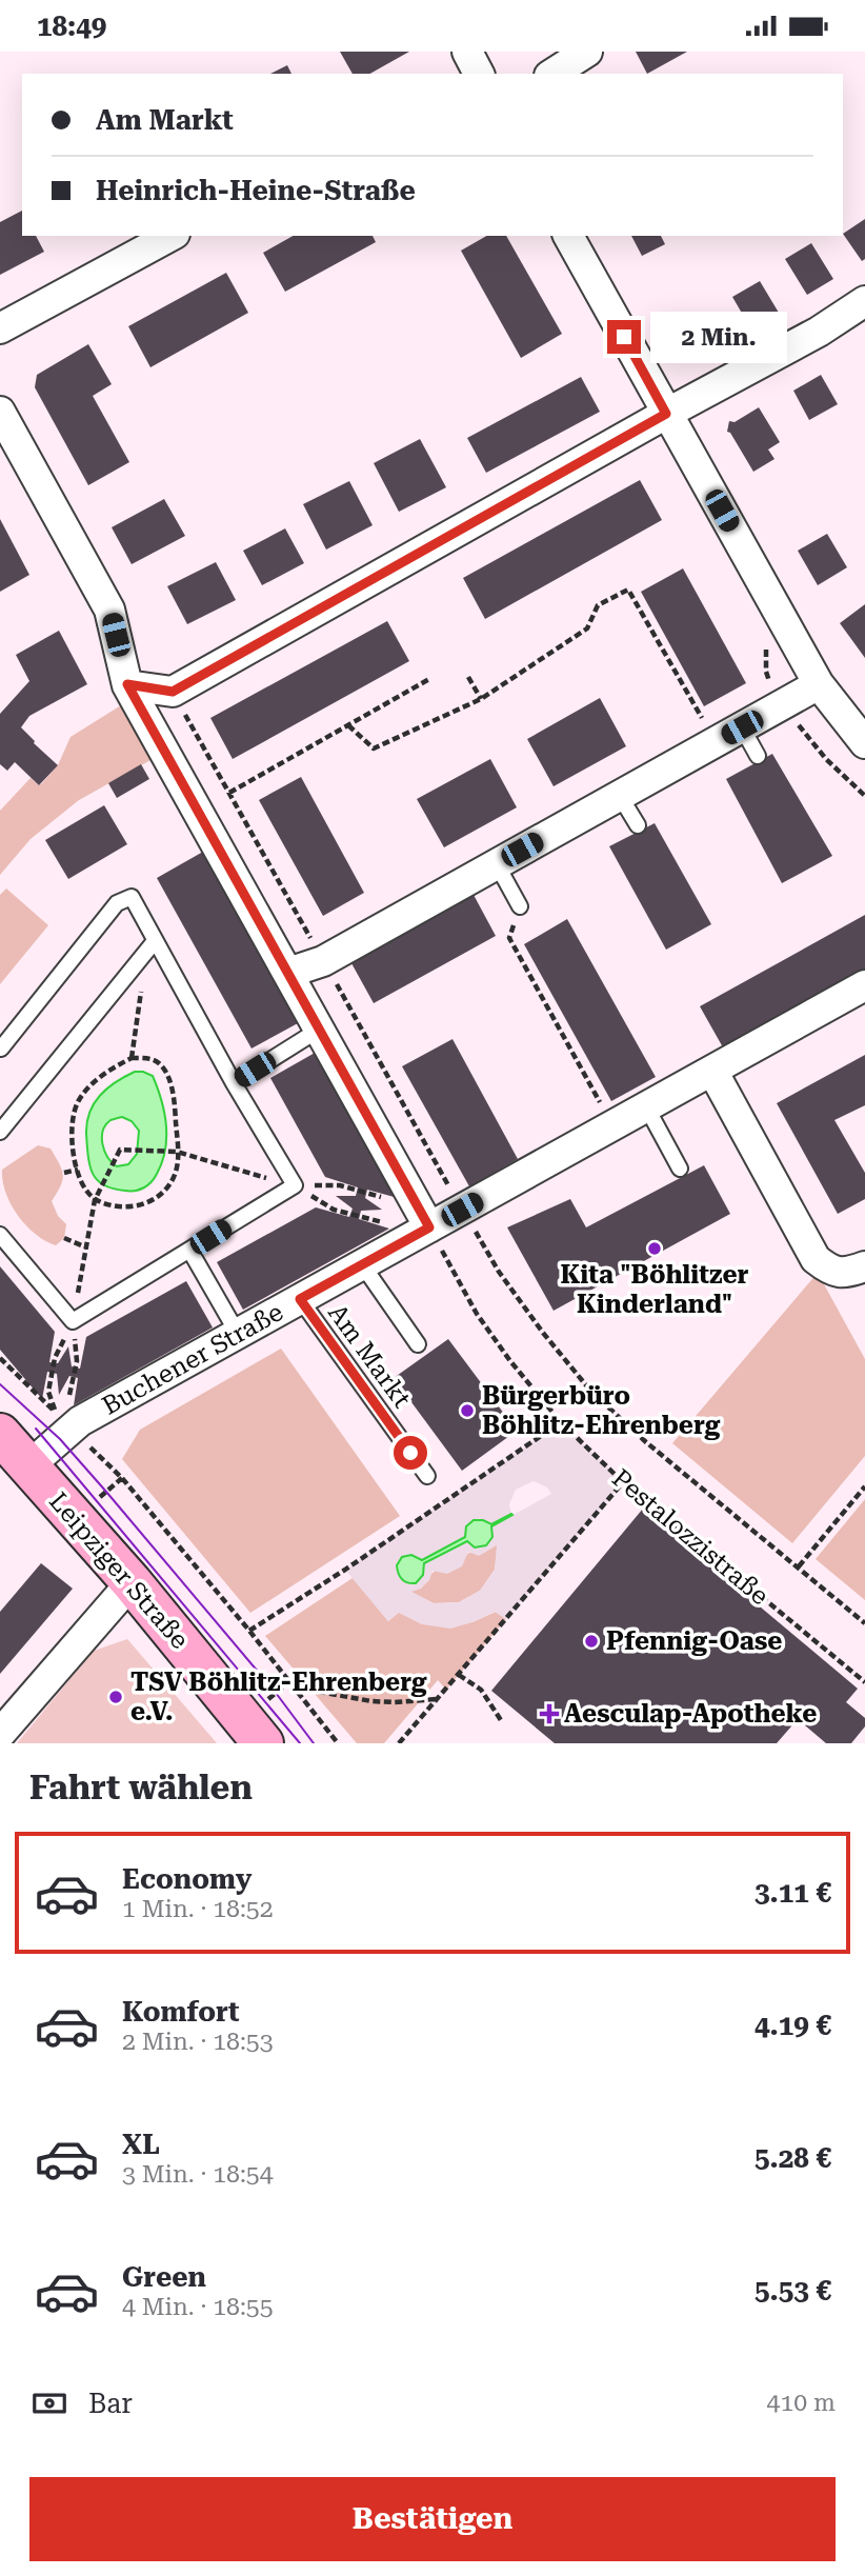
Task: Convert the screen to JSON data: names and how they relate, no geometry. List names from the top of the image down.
{
  "streets": {
    "street": ["Buchener Straße", "Leipziger Straße"],
    "lane": ["Am Markt"],
    "path": ["Pestalozzistraße"]
  },
  "crossings": [
    ["Am Markt", "Buchener Straße"],
    ["Buchener Straße", "Pestalozzistraße"],
    ["Buchener Straße", "Leipziger Straße"]
  ],
  "places": {
    "other": [
      "Kita \"Böhlitzer Kinderland\"",
      "Bürgerbüro Böhlitz-Ehrenberg",
      "Pfennig-Oase",
      "TSV Böhlitz-Ehrenberg e.V."
    ],
    "health": ["Aesculap-Apotheke"]
  },
  "page": {
    "status": "18:49",
    "banner": ["Am Markt", "Heinrich-Heine-Straße"],
    "bubble": "2 Min.",
    "heading": "Fahrt wählen",
    "list": [
      {
        "name": "Economy",
        "note": "1 Min. · 18:52",
        "value": "3.11 €"
      },
      {
        "name": "Komfort",
        "note": "2 Min. · 18:53",
        "value": "4.19 €"
      },
      {
        "name": "XL",
        "note": "3 Min. · 18:54",
        "value": "5.28 €"
      },
      {
        "name": "Green",
        "note": "4 Min. · 18:55",
        "value": "5.53 €"
      }
    ],
    "pay": ["Bar", "410 m"],
    "buttons": "Bestätigen"
  }
}
